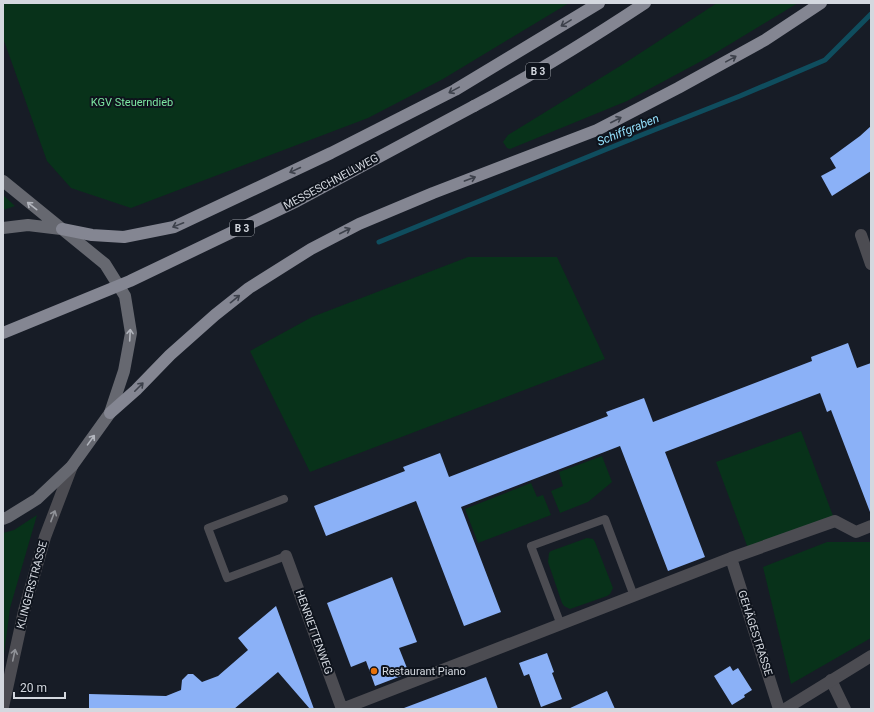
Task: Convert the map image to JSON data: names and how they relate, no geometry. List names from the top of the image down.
{
  "streets": {
    "highway": ["B 3", "MESSESCHNELLWEG"],
    "street": ["KLINGERSTRASSE", "HENRIETTENWEG", "GEHÄGESTRASSE"]
  },
  "one_way": ["KLINGERSTRASSE"],
  "water": ["Schiffgraben"],
  "parks": ["KGV Steuerndieb"],
  "places": ["Restaurant Piano"],
  "scale_bar": "20 m"
}
